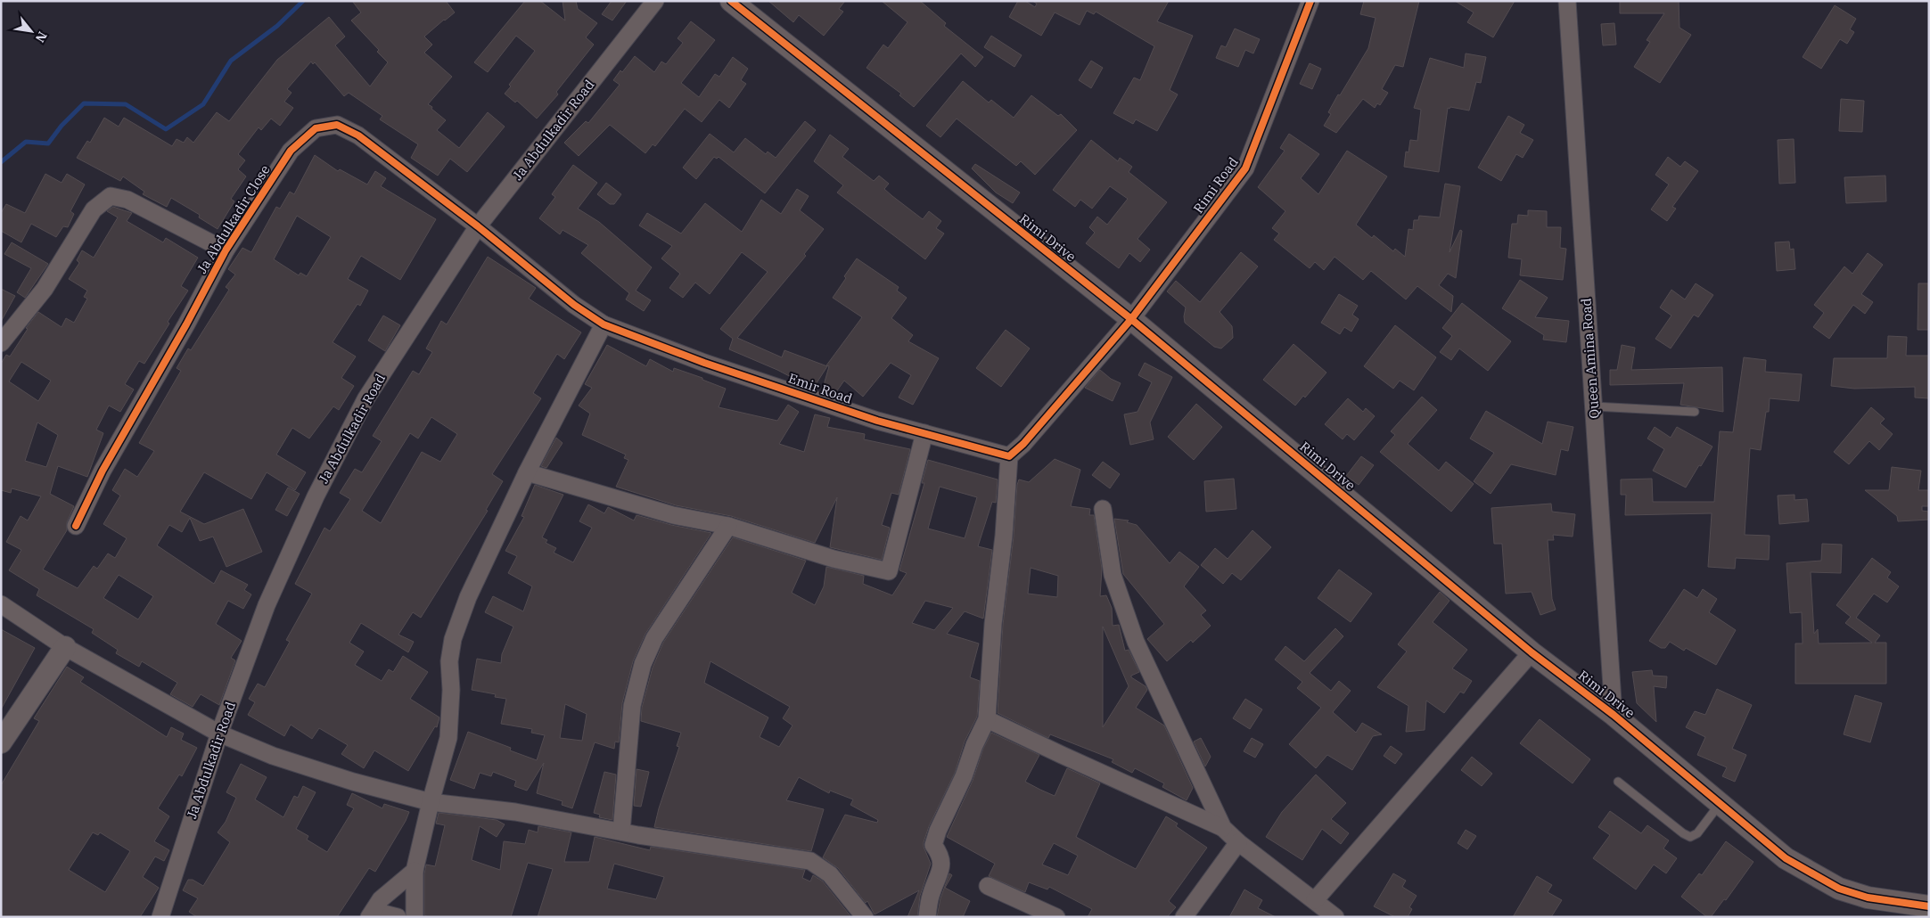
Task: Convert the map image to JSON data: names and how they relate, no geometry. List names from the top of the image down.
{
  "streets": {
    "street": [
      "Ja Abdulkadir Road",
      "Rimi Road",
      "Ja Abdulkadir Close",
      "Rimi Drive",
      "Queen Amina Road",
      "Emir Road"
    ]
  },
  "crossings": [
    ["Ja Abdulkadir Road", "Ja Abdulkadir Close"],
    ["Ja Abdulkadir Road", "Emir Road"],
    ["Rimi Road", "Rimi Drive"],
    ["Ja Abdulkadir Close", "Emir Road"],
    ["Rimi Drive", "Queen Amina Road"]
  ],
  "north": "bottom right"
}
